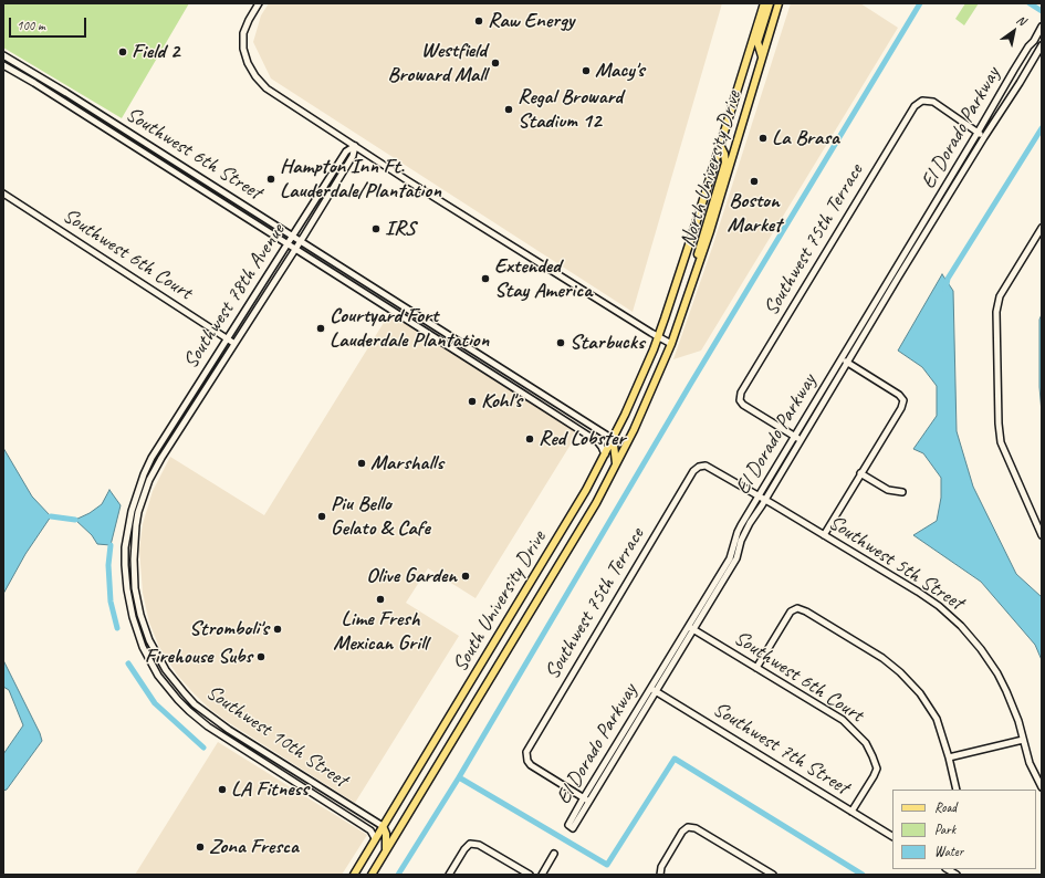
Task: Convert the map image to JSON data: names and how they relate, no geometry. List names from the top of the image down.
{
  "streets": {
    "main road": ["North University Drive", "South University Drive"],
    "street": [
      "El Dorado Parkway",
      "Southwest 6th Street",
      "Southwest 75th Terrace",
      "Southwest 6th Court",
      "Southwest 78th Avenue",
      "Southwest 5th Street",
      "Southwest 10th Street",
      "Southwest 7th Street"
    ]
  },
  "crossings": [
    ["El Dorado Parkway", "Southwest 75th Terrace"],
    ["El Dorado Parkway", "Southwest 6th Court"],
    ["El Dorado Parkway", "Southwest 5th Street"],
    ["El Dorado Parkway", "Southwest 7th Street"],
    ["Southwest 6th Street", "Southwest 78th Avenue"],
    ["Southwest 6th Street", "South University Drive"],
    ["North University Drive", "South University Drive"],
    ["Southwest 75th Terrace", "Southwest 5th Street"],
    ["Southwest 6th Court", "Southwest 78th Avenue"],
    ["Southwest 6th Court", "Southwest 7th Street"],
    ["Southwest 78th Avenue", "Southwest 10th Street"],
    ["South University Drive", "Southwest 10th Street"]
  ],
  "places": [
    "Raw Energy",
    "Field 2",
    "Westfield Broward Mall",
    "Macy's",
    "Regal Broward Stadium 12",
    "La Brasa",
    "Hampton Inn Ft. Lauderdale/Plantation",
    "Boston Market",
    "IRS",
    "Extended Stay America",
    "Courtyard Fort Lauderdale Plantation",
    "Starbucks",
    "Kohl's",
    "Red Lobster",
    "Marshalls",
    "Piu Bello Gelato & Cafe",
    "Olive Garden",
    "Lime Fresh Mexican Grill",
    "Stromboli's",
    "Firehouse Subs",
    "LA Fitness",
    "Zona Fresca"
  ],
  "legend": ["Road", "Park", "Water"],
  "scale_bar": "100 m",
  "north": "top right"
}
